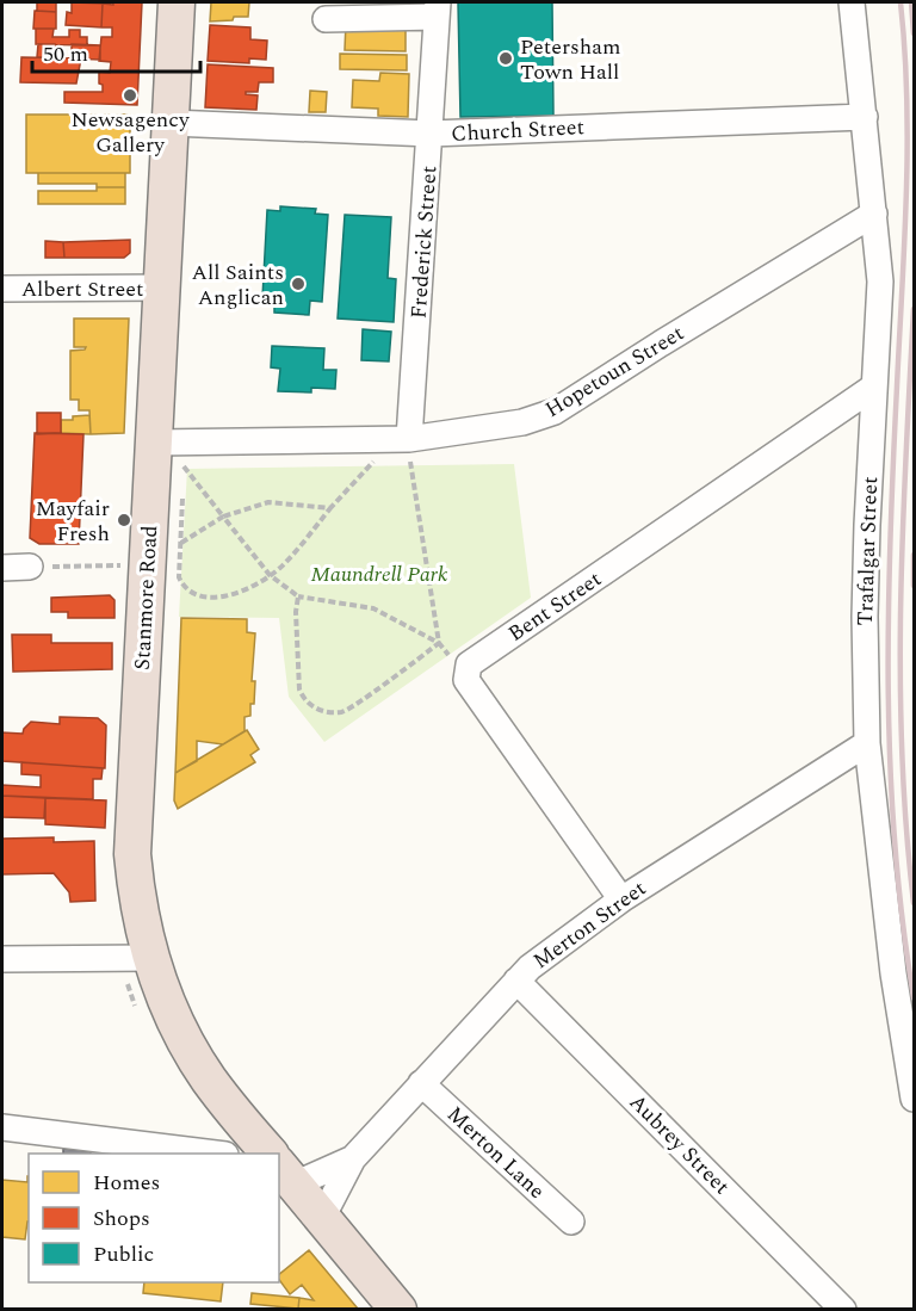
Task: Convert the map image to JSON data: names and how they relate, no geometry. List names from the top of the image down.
{
  "streets": {
    "highway": ["Stanmore Road"],
    "street": [
      "Church Street",
      "Frederick Street",
      "Albert Street",
      "Hopetoun Street",
      "Trafalgar Street",
      "Bent Street",
      "Merton Street",
      "Aubrey Street",
      "Merton Lane"
    ]
  },
  "crossings": [
    ["Church Street", "Frederick Street"],
    ["Church Street", "Trafalgar Street"],
    ["Church Street", "Stanmore Road"],
    ["Frederick Street", "Hopetoun Street"],
    ["Albert Street", "Stanmore Road"],
    ["Hopetoun Street", "Trafalgar Street"],
    ["Hopetoun Street", "Stanmore Road"],
    ["Trafalgar Street", "Bent Street"],
    ["Trafalgar Street", "Merton Street"],
    ["Merton Street", "Aubrey Street"],
    ["Merton Street", "Merton Lane"]
  ],
  "parks": ["Maundrell Park"],
  "places": [
    "Petersham Town Hall",
    "Newsagency Gallery",
    "All Saints Anglican",
    "Mayfair Fresh"
  ],
  "legend": ["Homes", "Shops", "Public"],
  "scale_bar": "50 m"
}
